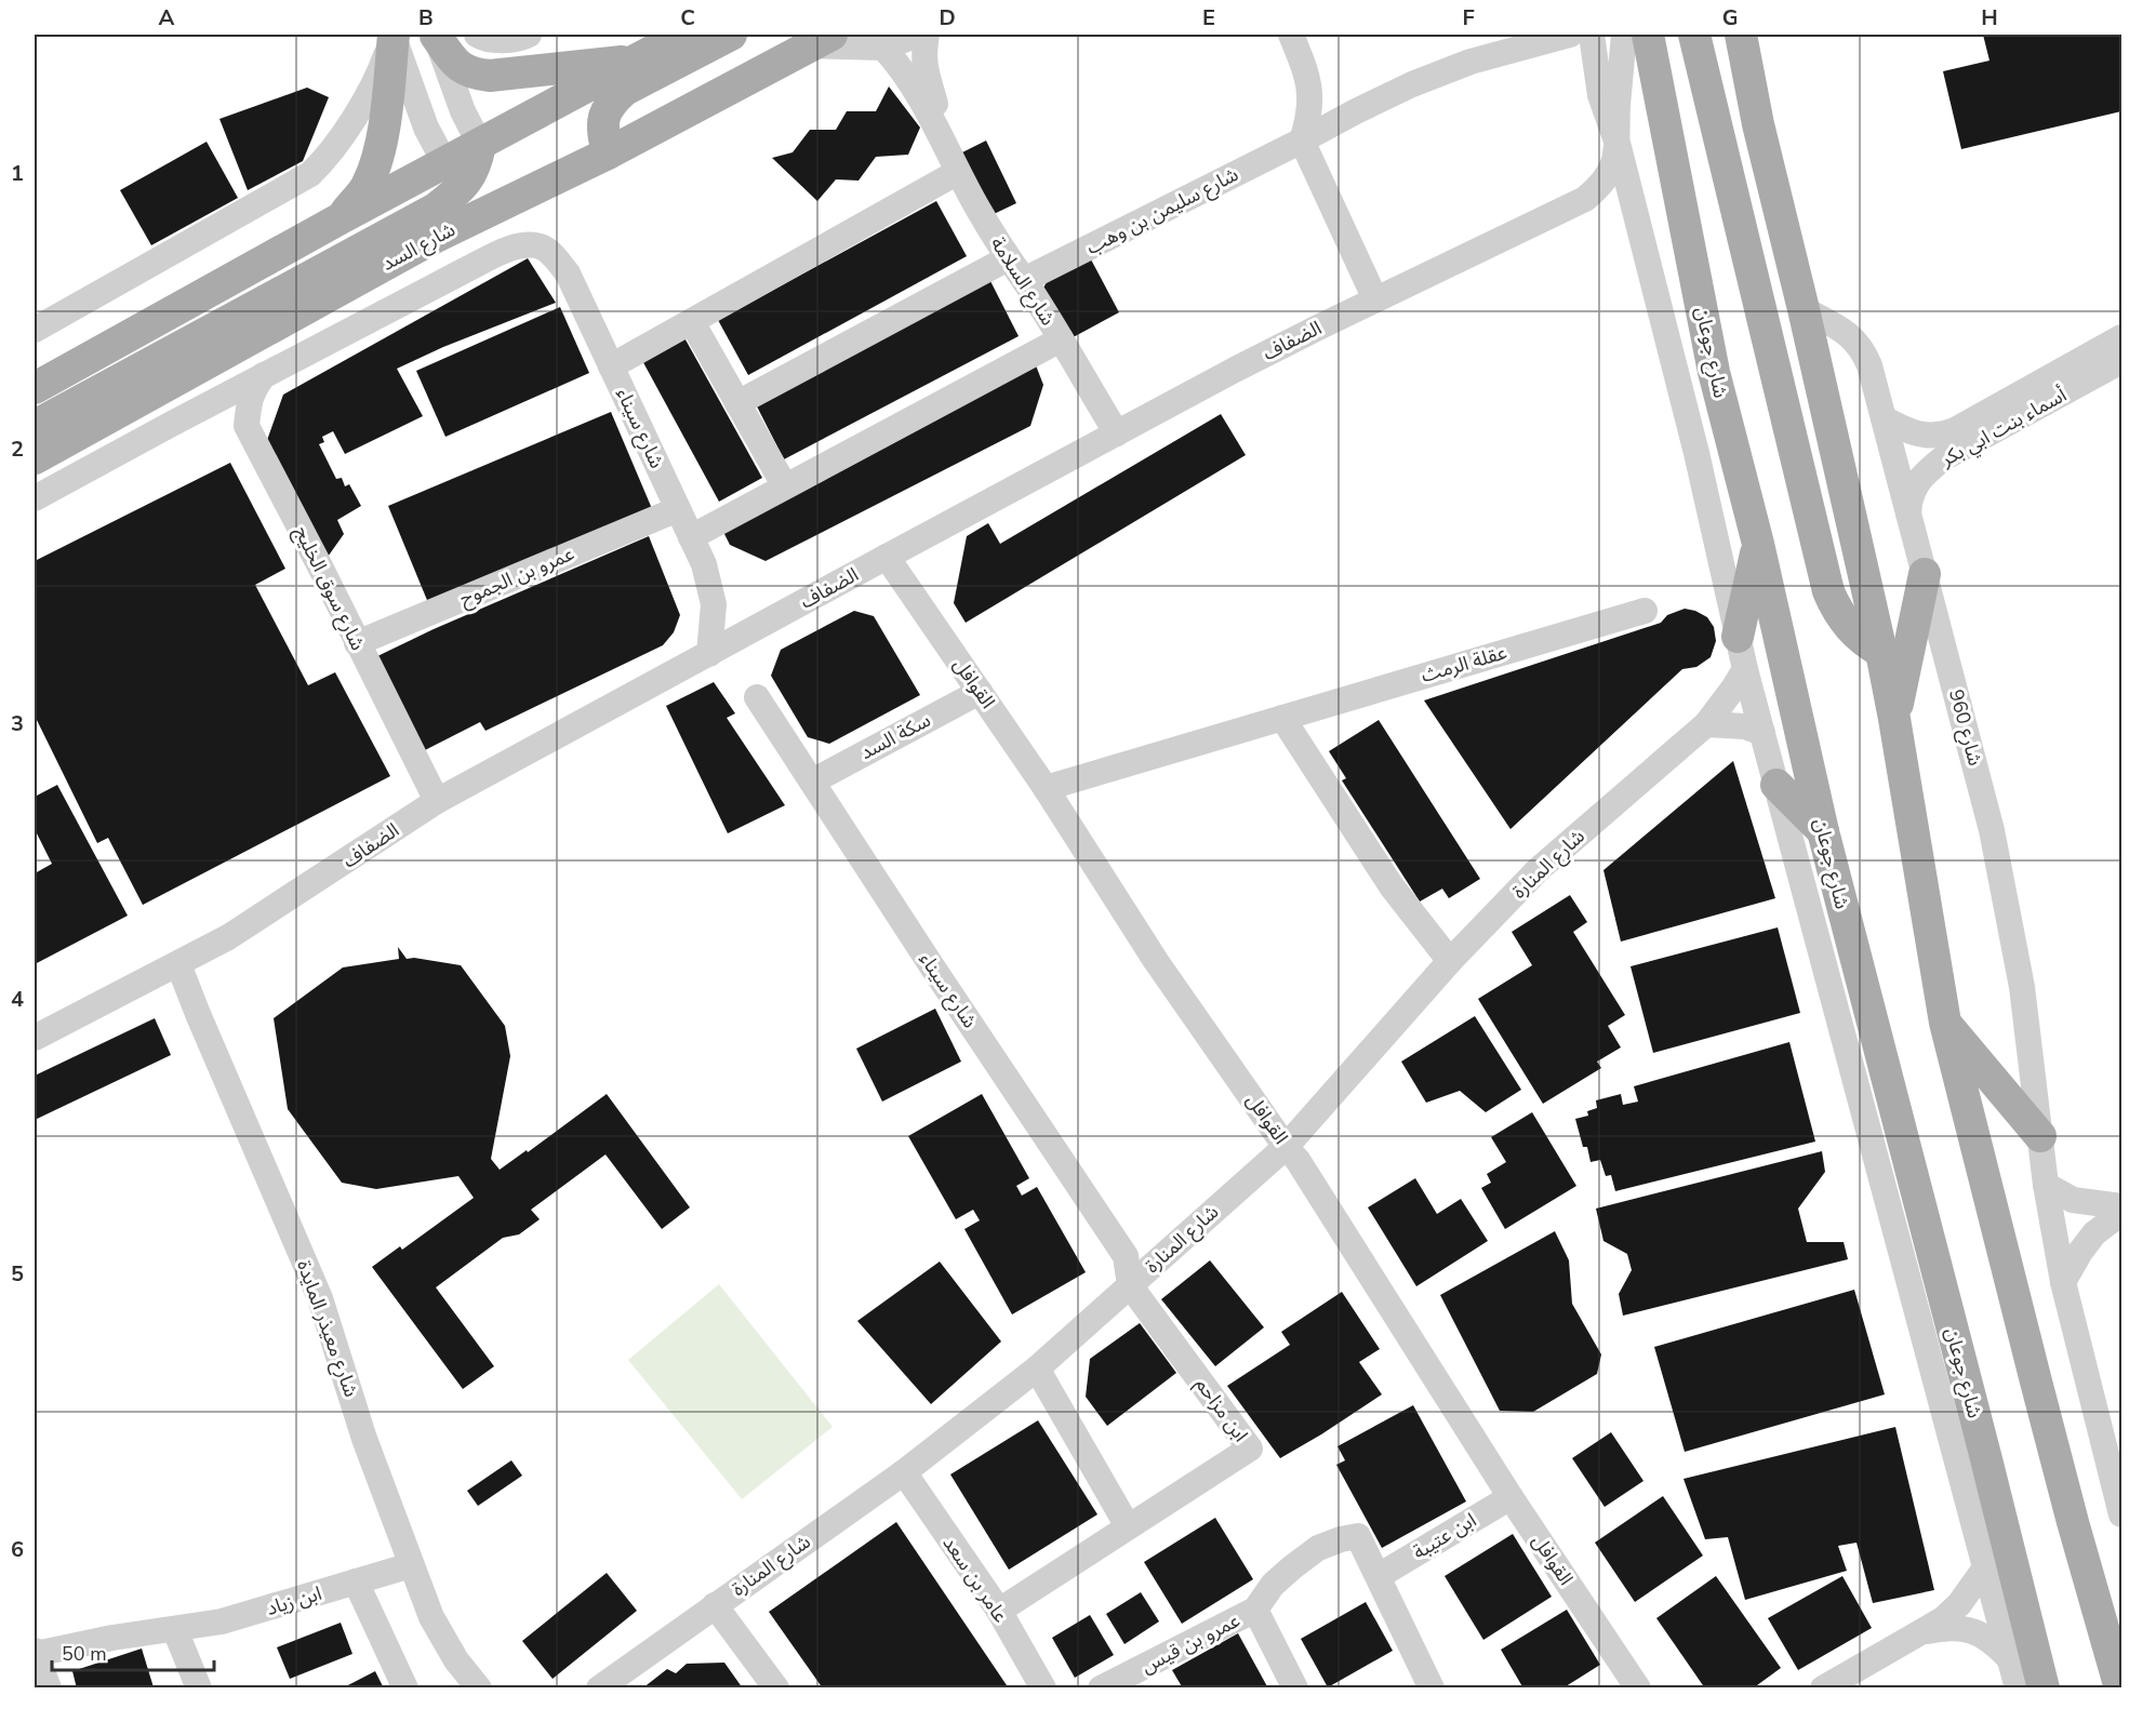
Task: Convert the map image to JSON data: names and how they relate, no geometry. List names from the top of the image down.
{
  "streets": {
    "main road": ["شارع السد", "شارع جوعان"],
    "street": [
      "شارع سليمن بن وهب",
      "شارع السلامة",
      "الضفاف",
      "أسماء بنت ابي بكر",
      "شارع سيناء",
      "عمرو بن الجموح",
      "شارع سوق الخليج",
      "عقلة الرمث",
      "القوافل",
      "شارع 960",
      "سكة السد",
      "شارع المنارة",
      "شارع معيذر المايدة",
      "ابن مزاحم",
      "ابن عتيبة",
      "عامر بن سعد",
      "ابن زياد",
      "عمرو بن قيس"
    ]
  },
  "crossings": [
    ["شارع سليمن بن وهب", "شارع السلامة"],
    ["شارع السد", "شارع السلامة"],
    ["شارع السلامة", "الضفاف"],
    ["الضفاف", "شارع جوعان"],
    ["الضفاف", "شارع سيناء"],
    ["الضفاف", "شارع سوق الخليج"],
    ["الضفاف", "القوافل"],
    ["الضفاف", "شارع معيذر المايدة"],
    ["شارع جوعان", "شارع المنارة"],
    ["أسماء بنت ابي بكر", "شارع 960"],
    ["شارع سيناء", "عمرو بن الجموح"],
    ["شارع سيناء", "شارع سوق الخليج"],
    ["شارع سيناء", "سكة السد"],
    ["شارع سيناء", "شارع المنارة"],
    ["شارع سيناء", "ابن مزاحم"],
    ["عمرو بن الجموح", "شارع سوق الخليج"],
    ["عقلة الرمث", "القوافل"],
    ["القوافل", "سكة السد"],
    ["القوافل", "شارع المنارة"],
    ["القوافل", "ابن عتيبة"],
    ["شارع المنارة", "ابن مزاحم"],
    ["شارع المنارة", "عامر بن سعد"],
    ["شارع معيذر المايدة", "ابن زياد"],
    ["ابن مزاحم", "عامر بن سعد"],
    ["ابن عتيبة", "عمرو بن قيس"]
  ],
  "scale_bar": "50 m",
  "grid": {
    "columns": [
      "A",
      "B",
      "C",
      "D",
      "E",
      "F",
      "G",
      "H"
    ],
    "rows": [
      "1",
      "2",
      "3",
      "4",
      "5",
      "6"
    ]
  }
}
